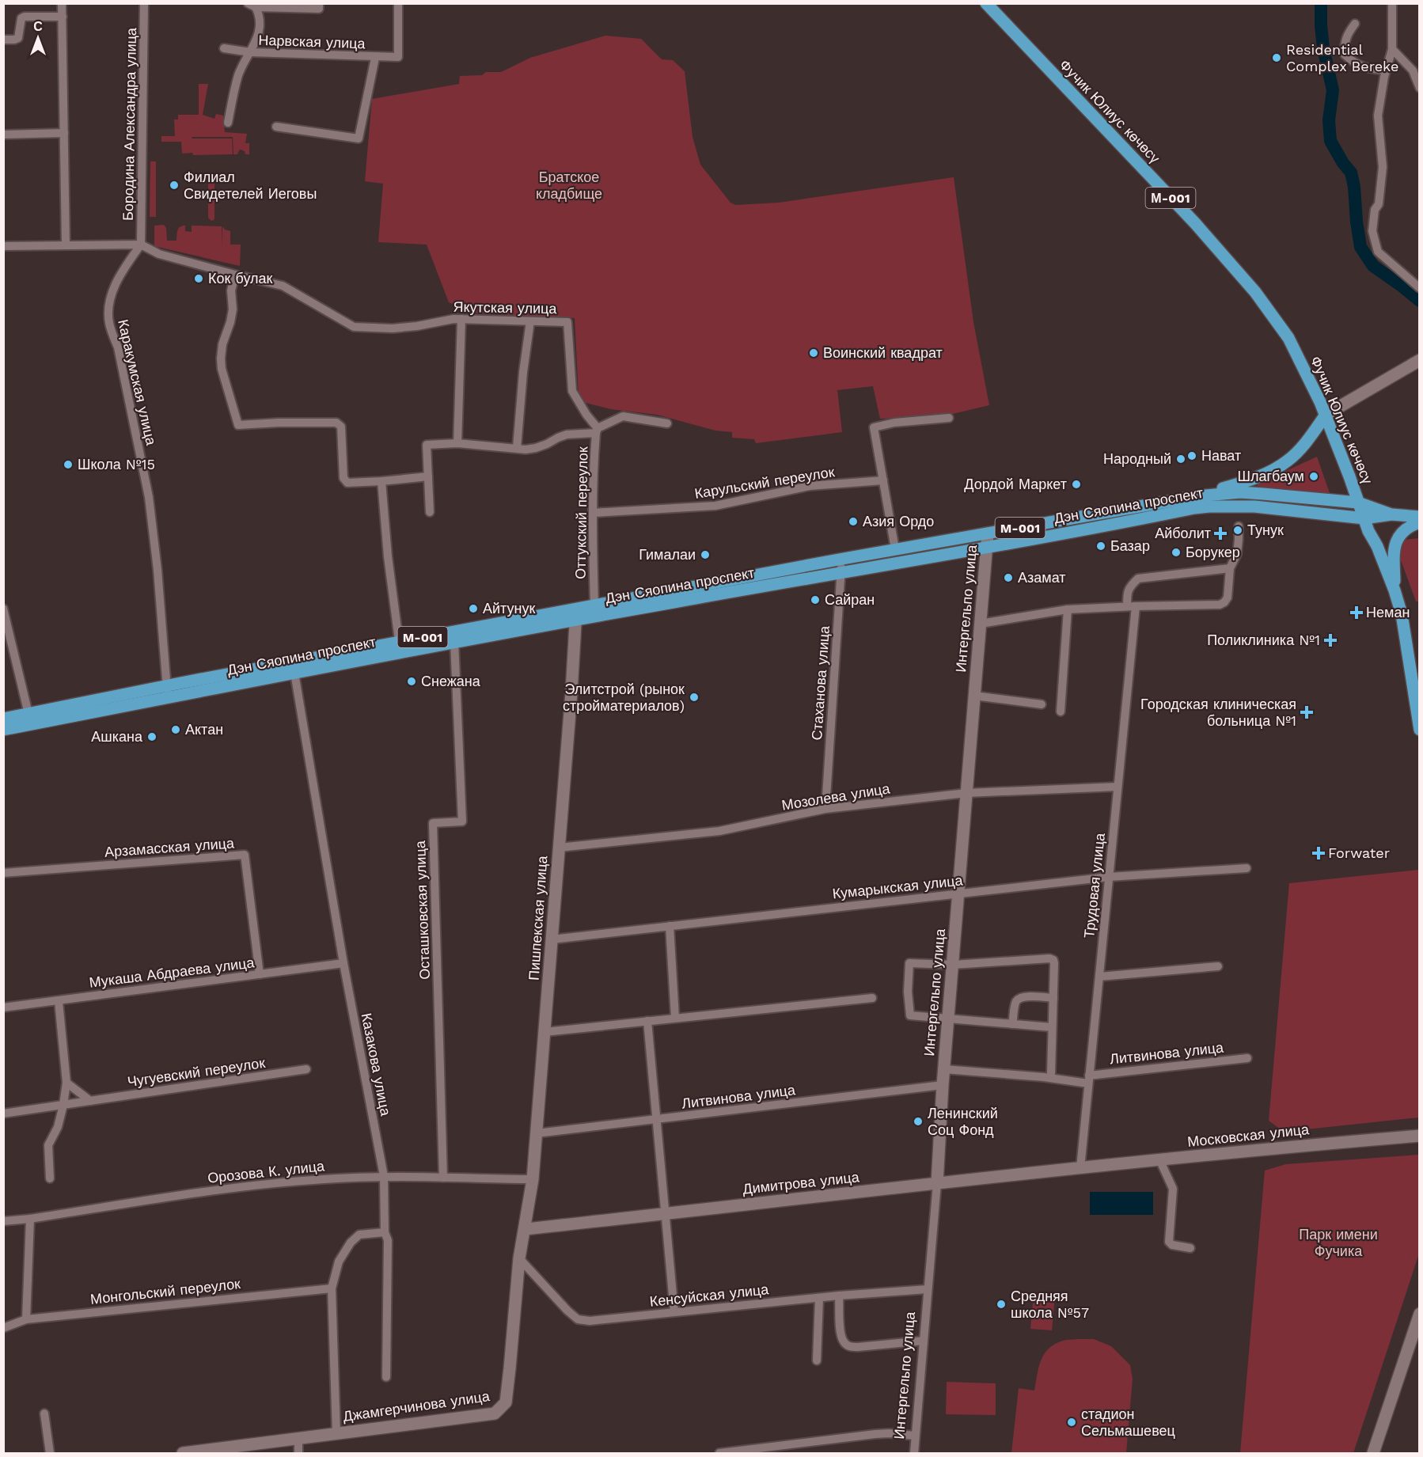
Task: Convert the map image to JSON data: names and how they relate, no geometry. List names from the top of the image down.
{
  "streets": {
    "main road": [
      "Фучик Юлиус көчөсү",
      "М-001",
      "Дэн Сяопина проспект",
      "M-001"
    ],
    "street": [
      "Нарвская улица",
      "Бородина Александра улица",
      "Якутская улица",
      "Каракумская улица",
      "Карульский переулок",
      "Оттукский переулок",
      "Интергельпо улица",
      "Стаханова улица",
      "Мозолева улица",
      "Арзамасская улица",
      "Трудовая улица",
      "Кумарыкская улица",
      "Осташковская улица",
      "Пишпекская улица",
      "Мукаша Абдраева улица",
      "Литвинова улица",
      "Казакова улица",
      "Чугуевский переулок",
      "Московская улица",
      "Орозова К. улица",
      "Димитрова улица",
      "Монгольский переулок",
      "Кенсуйская улица",
      "Джамгерчинова улица"
    ]
  },
  "crossings": [
    ["Фучик Юлиус көчөсү", "Дэн Сяопина проспект"],
    ["Бородина Александра улица", "Якутская улица"],
    ["Бородина Александра улица", "Каракумская улица"],
    ["Якутская улица", "Каракумская улица"],
    ["Якутская улица", "Оттукский переулок"],
    ["Каракумская улица", "Дэн Сяопина проспект"],
    ["Карульский переулок", "Оттукский переулок"],
    ["Дэн Сяопина проспект", "Оттукский переулок"],
    ["Дэн Сяопина проспект", "Интергельпо улица"],
    ["Дэн Сяопина проспект", "Стаханова улица"],
    ["Дэн Сяопина проспект", "Осташковская улица"],
    ["Дэн Сяопина проспект", "Пишпекская улица"],
    ["Дэн Сяопина проспект", "Казакова улица"],
    ["Интергельпо улица", "Мозолева улица"],
    ["Интергельпо улица", "Кумарыкская улица"],
    ["Интергельпо улица", "Литвинова улица"],
    ["Интергельпо улица", "Димитрова улица"],
    ["Интергельпо улица", "Кенсуйская улица"],
    ["Стаханова улица", "Мозолева улица"],
    ["Мозолева улица", "Трудовая улица"],
    ["Мозолева улица", "Пишпекская улица"],
    ["Арзамасская улица", "Мукаша Абдраева улица"],
    ["Трудовая улица", "Кумарыкская улица"],
    ["Трудовая улица", "Литвинова улица"],
    ["Трудовая улица", "Московская улица"],
    ["Трудовая улица", "Димитрова улица"],
    ["Кумарыкская улица", "Пишпекская улица"],
    ["Осташковская улица", "Орозова К. улица"],
    ["Пишпекская улица", "Литвинова улица"],
    ["Пишпекская улица", "Орозова К. улица"],
    ["Пишпекская улица", "Димитрова улица"],
    ["Пишпекская улица", "Джамгерчинова улица"],
    ["Мукаша Абдраева улица", "Казакова улица"],
    ["Казакова улица", "Орозова К. улица"],
    ["Московская улица", "Димитрова улица"],
    ["Димитрова улица", "Джамгерчинова улица"],
    ["Кенсуйская улица", "Джамгерчинова улица"]
  ],
  "parks": ["Братское кладбище", "Парк имени Фучика"],
  "places": {
    "other": [
      "Residential Complex Bereke",
      "Филиал Свидетелей Иеговы",
      "Кок булак",
      "Воинский квадрат",
      "Нават",
      "Народный",
      "Школа №15",
      "Шлагбаум",
      "Дордой Маркет",
      "Азия Ордо",
      "Тунук",
      "Базар",
      "Борукер",
      "Гималаи",
      "Азамат",
      "Сайран",
      "Айтунук",
      "Снежана",
      "Элитстрой (рынок стройматериалов)",
      "Актан",
      "Ашкана",
      "Ленинский Соц Фонд",
      "Средняя школа №57",
      "стадион Сельмашевец"
    ],
    "health": [
      "Айболит",
      "Неман",
      "Поликлиника №1",
      "Городская клиническая больница №1",
      "Forwater"
    ]
  },
  "north": "top"
}
